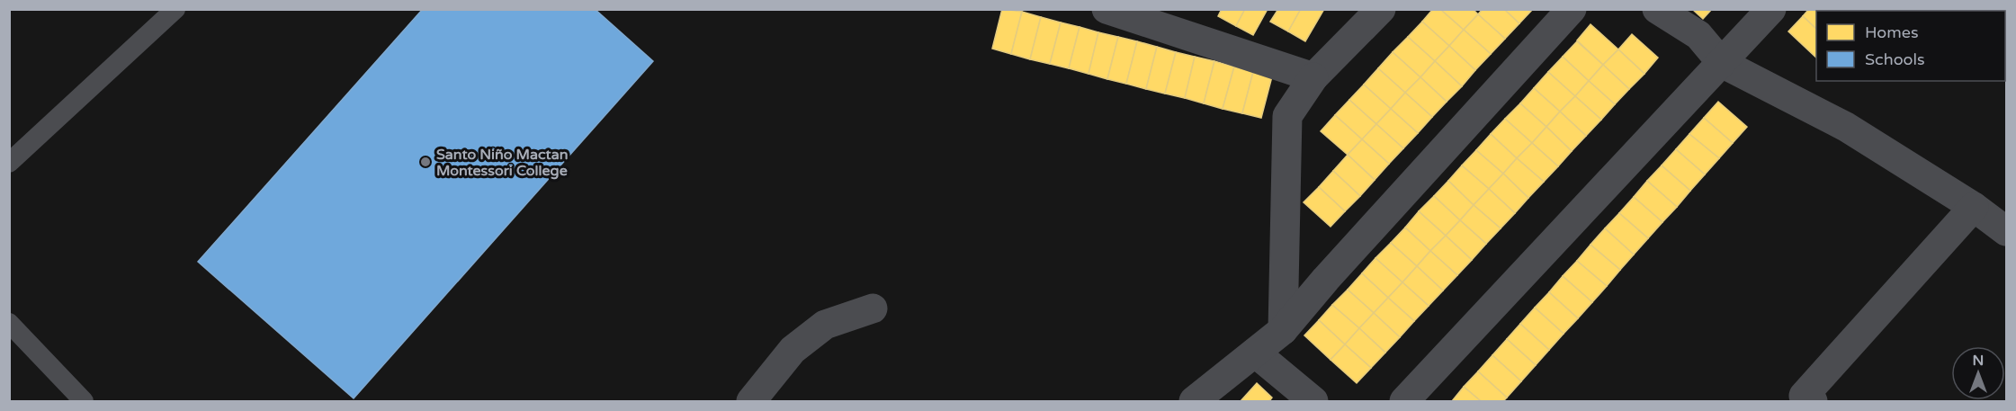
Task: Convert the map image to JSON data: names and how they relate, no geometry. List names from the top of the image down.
{
  "places": ["Santo Niño Mactan Montessori College"],
  "legend": ["Homes", "Schools"],
  "north": "top"
}
